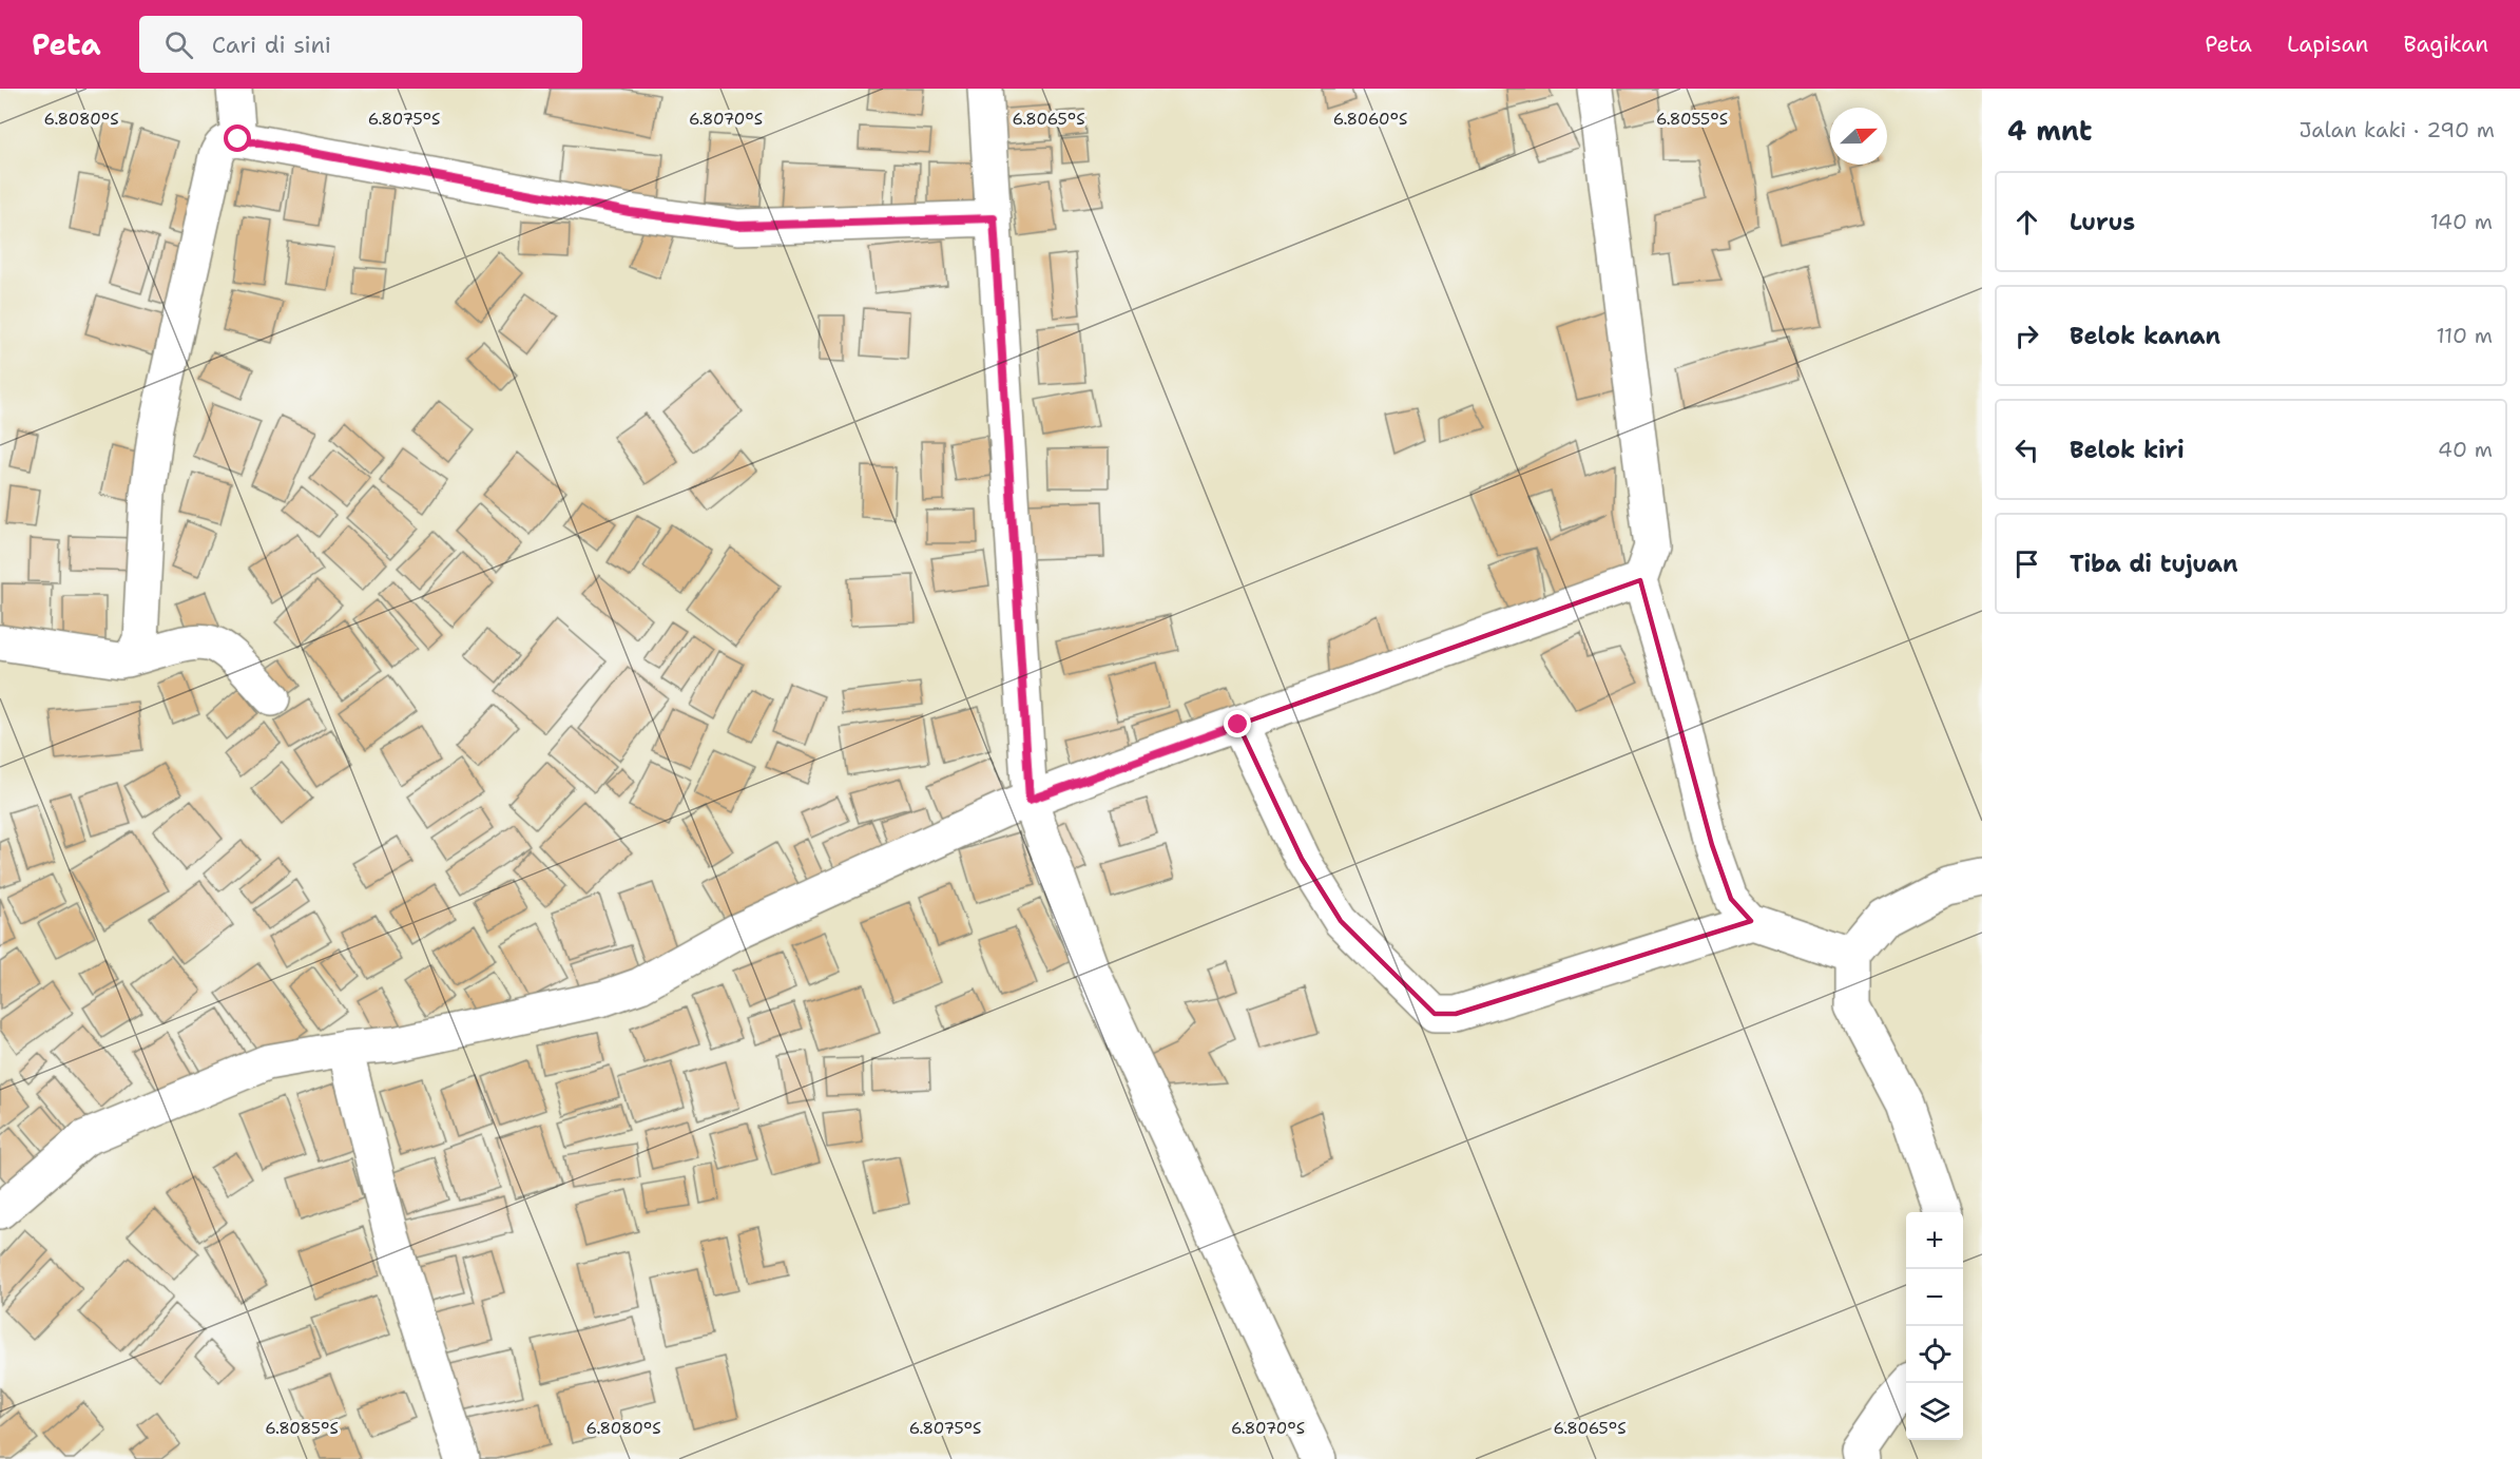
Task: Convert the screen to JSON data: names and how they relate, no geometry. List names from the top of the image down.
{
  "north": "right",
  "page": {
    "header": "Peta",
    "search": "Cari di sini",
    "nav": ["Peta", "Lapisan", "Bagikan"],
    "heading": ["4 mnt", "Jalan kaki · 290 m"],
    "list": [
      ["Lurus", "140 m"],
      ["Belok kanan", "110 m"],
      ["Belok kiri", "40 m"],
      "Tiba di tujuan"
    ],
    "map_buttons": ["+", "−"]
  },
  "coordinates": [
    "6.8080°S",
    "6.8075°S",
    "6.8070°S",
    "6.8065°S",
    "6.8060°S",
    "6.8055°S",
    "6.8085°S"
  ]
}
